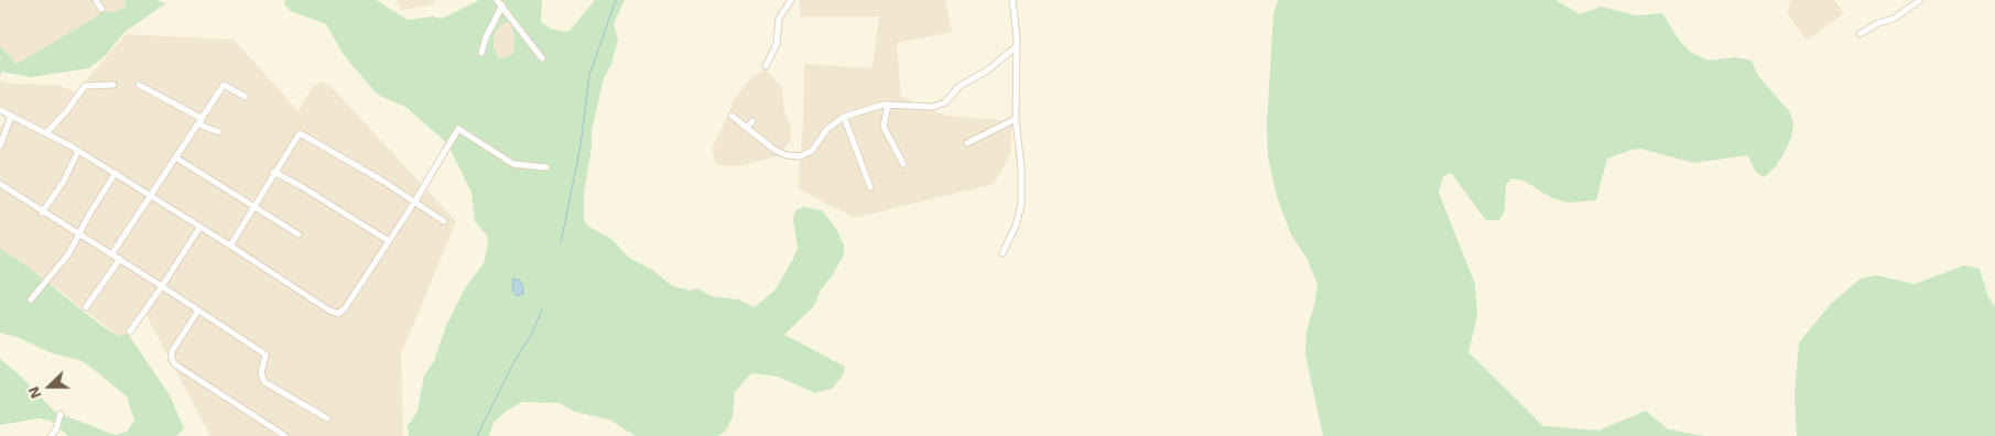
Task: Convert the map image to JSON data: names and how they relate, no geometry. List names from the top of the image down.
{
  "north": "left"
}
